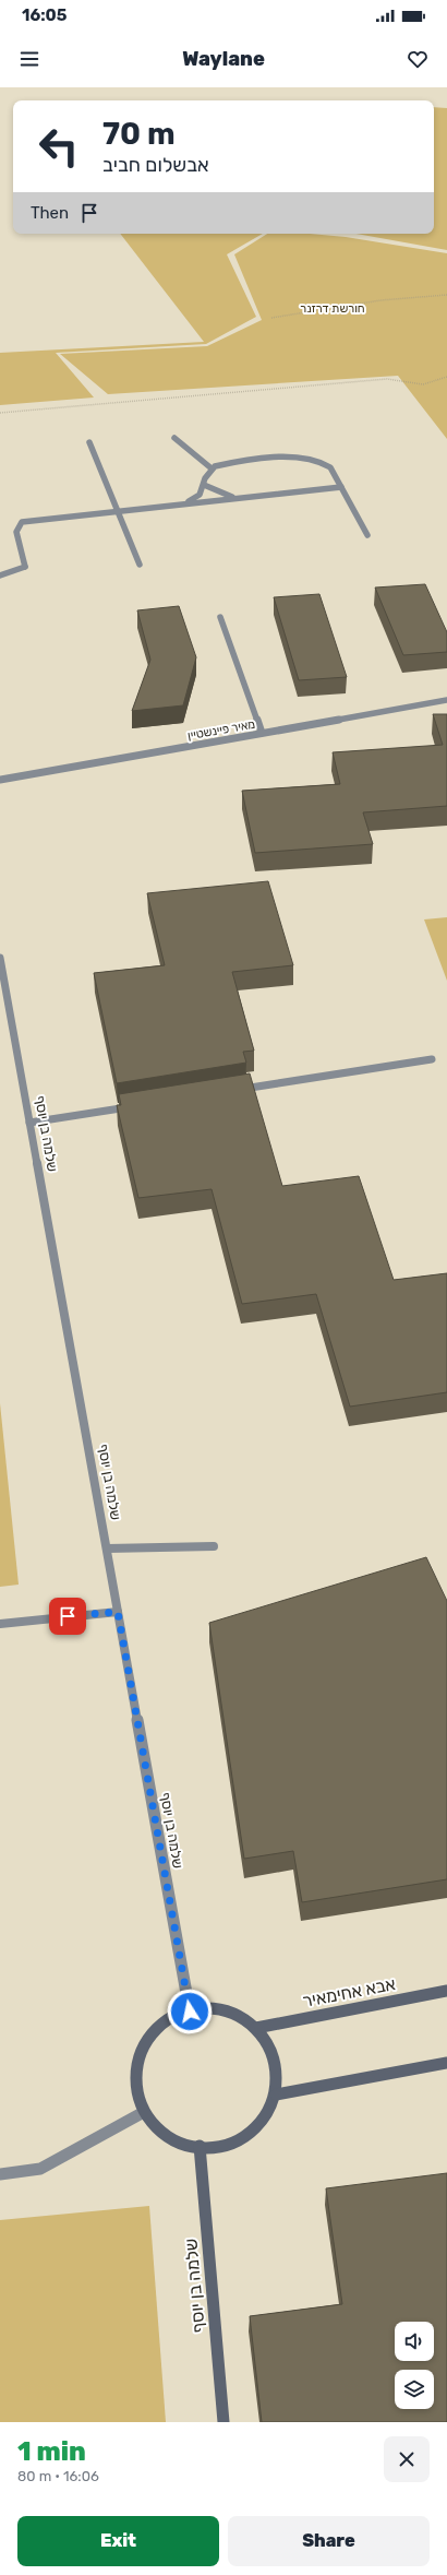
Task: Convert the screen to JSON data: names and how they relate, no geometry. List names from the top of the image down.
{
  "streets": {
    "street": ["מאיר פיינשטיין", "שלמה בן יוסף", "אבא אחימאיר"]
  },
  "crossings": [
    ["שלמה בן יוסף", "אבא אחימאיר"]
  ],
  "parks": ["חורשת דרזנר"],
  "page": {
    "status": "16:05",
    "header": "Waylane",
    "turn": ["70 m", "אבשלום חביב"],
    "then": "Then",
    "heading": ["1 min", "80 m · 16:06"],
    "buttons": ["Exit", "Share"]
  }
}
